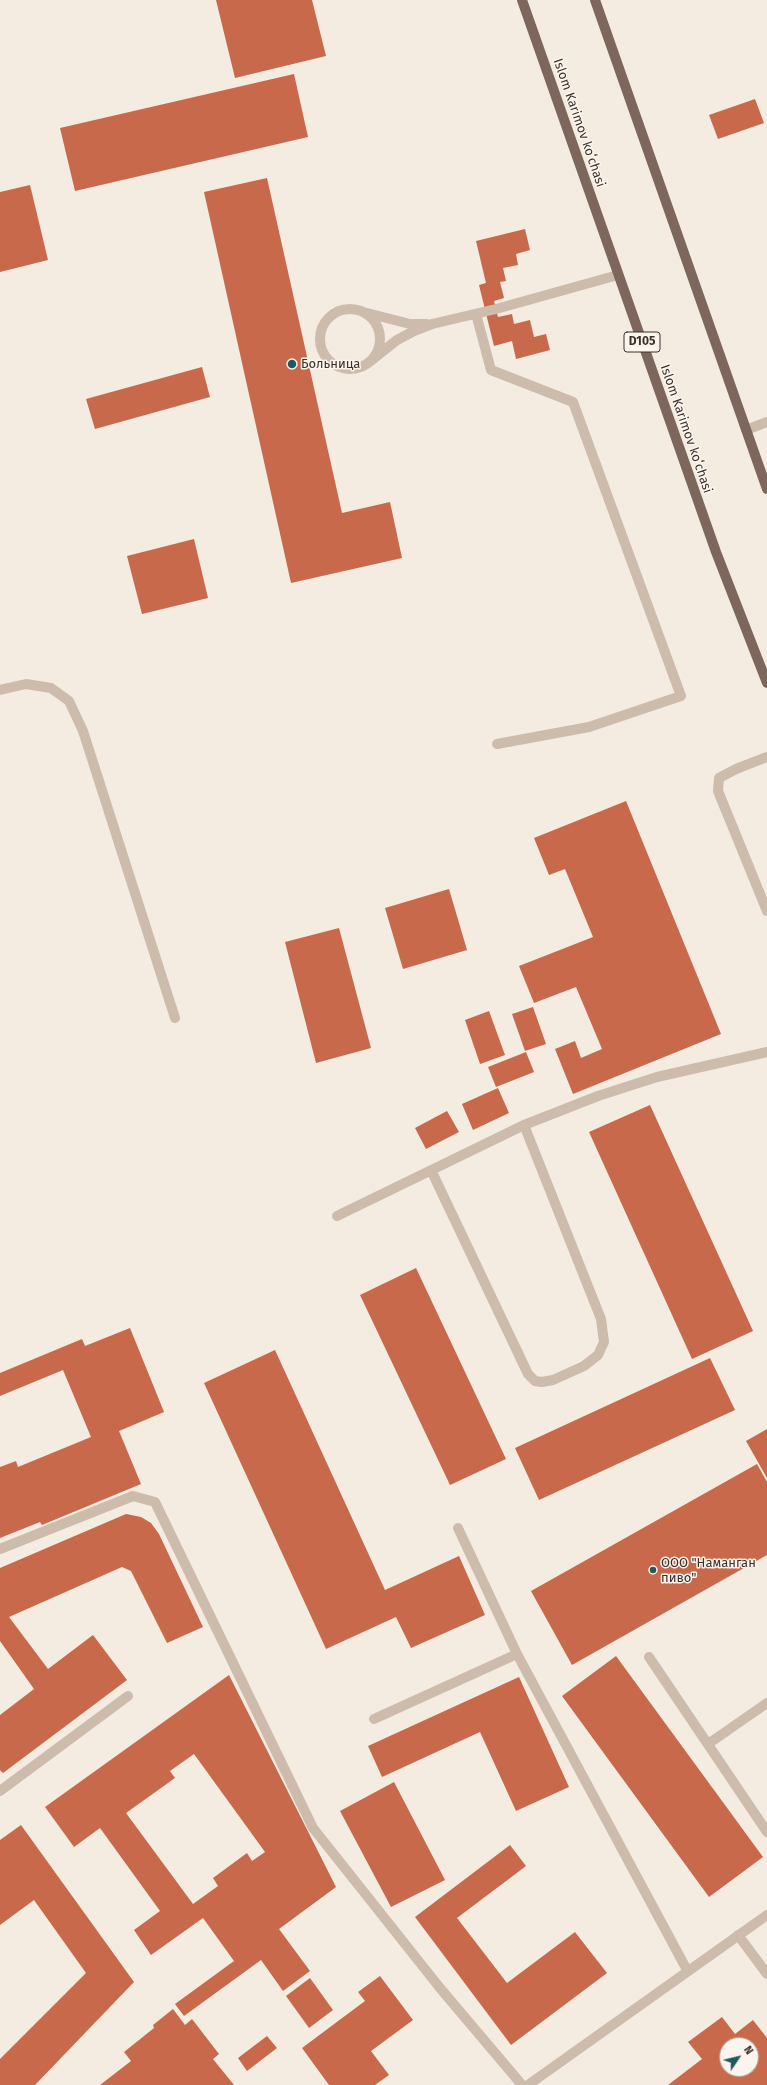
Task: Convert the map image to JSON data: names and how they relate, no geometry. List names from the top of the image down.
{
  "streets": {
    "main road": ["Islom Karimov koʻchasi", "D105"]
  },
  "places": ["Больница", "ООО \"Наманган пиво\""],
  "north": "top right"
}
